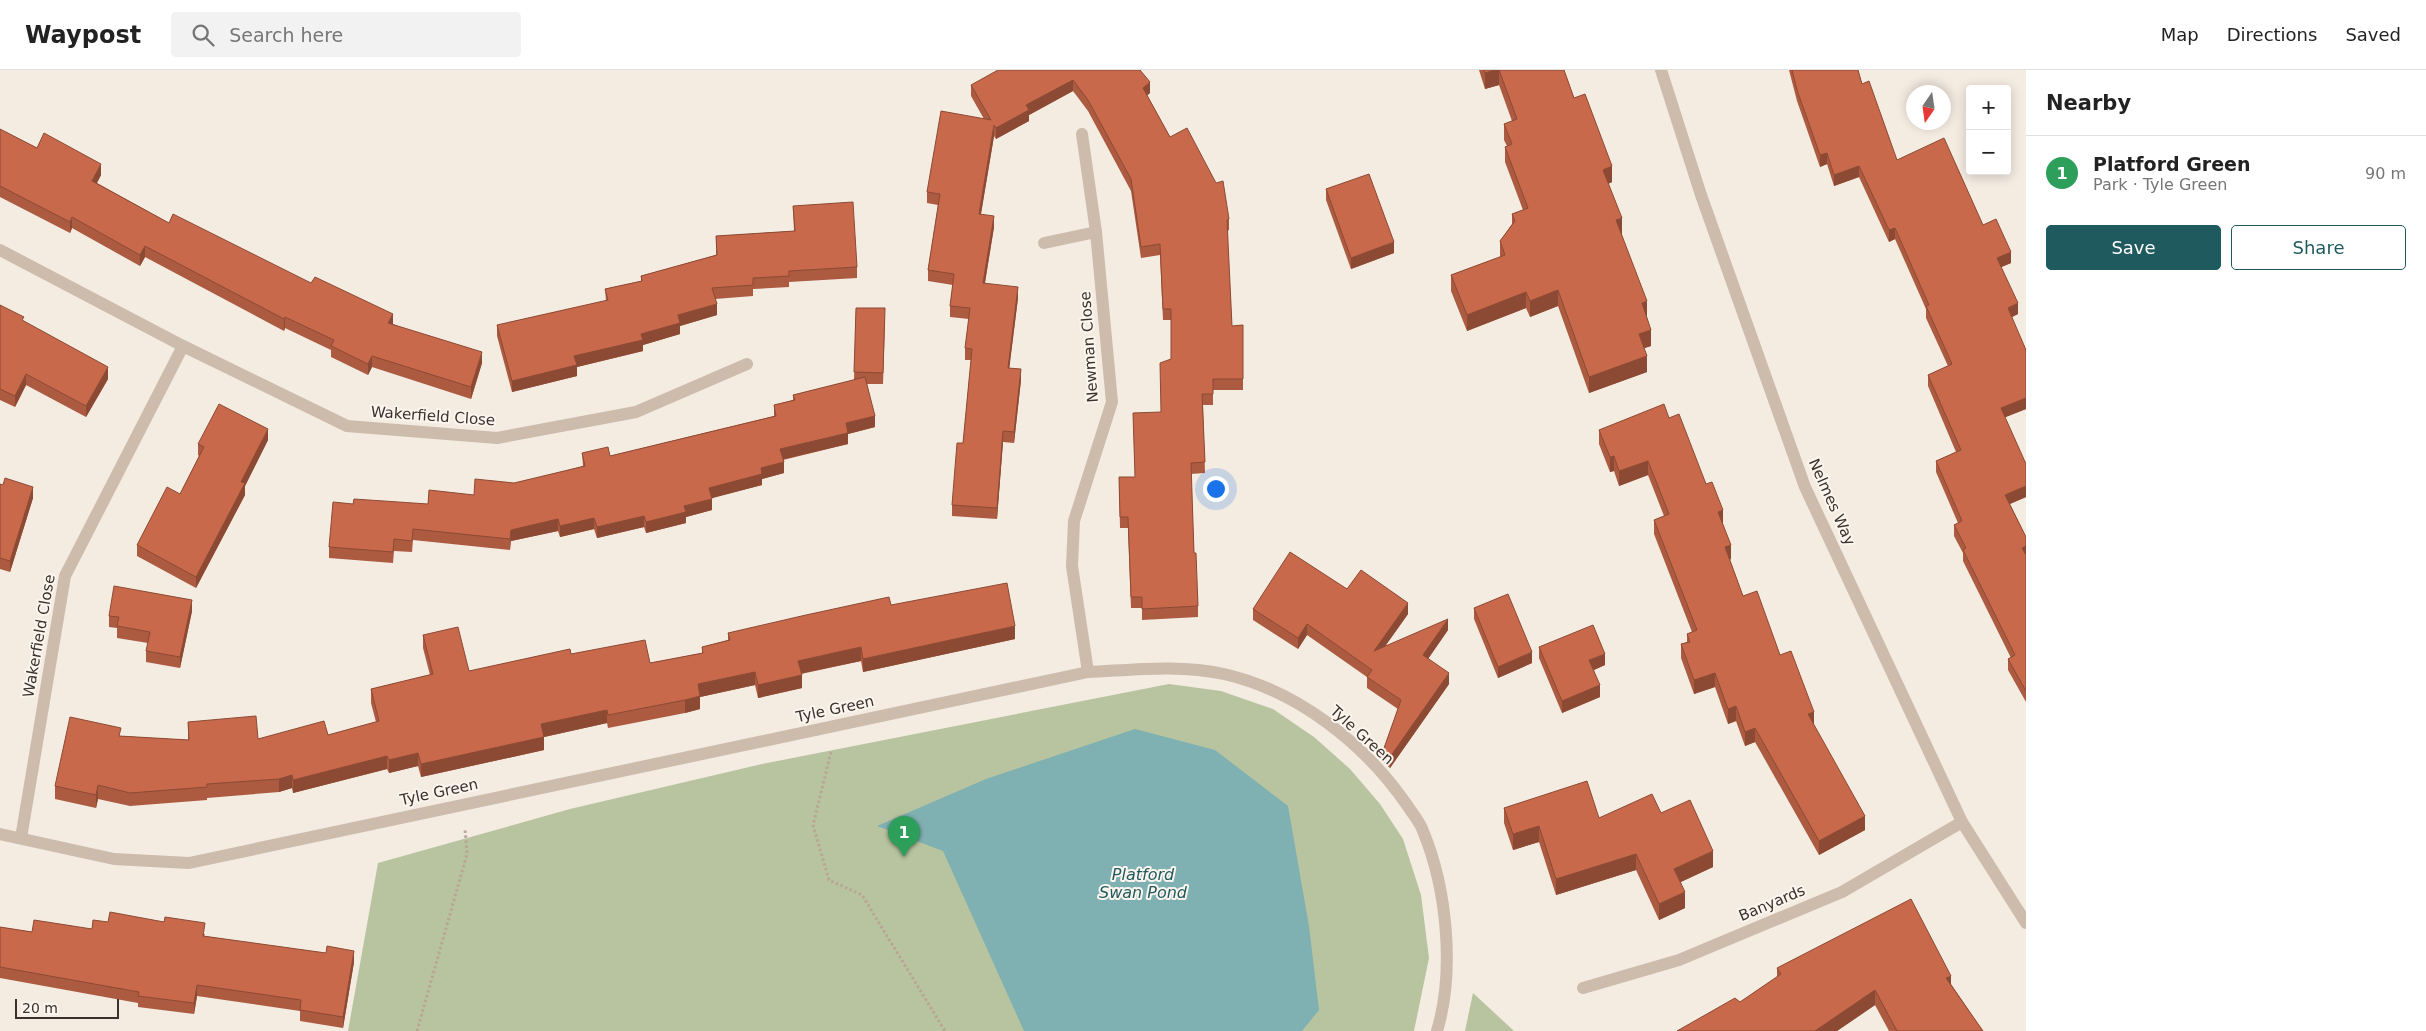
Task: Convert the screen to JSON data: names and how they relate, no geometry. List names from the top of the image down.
{
  "streets": {
    "street": [
      "Newman Close",
      "Wakerfield Close",
      "Nelmes Way",
      "Tyle Green",
      "Banyards"
    ]
  },
  "crossings": [
    ["Newman Close", "Tyle Green"],
    ["Wakerfield Close", "Tyle Green"],
    ["Nelmes Way", "Banyards"]
  ],
  "water": ["Platford Swan Pond"],
  "scale_bar": "20 m",
  "north": "bottom",
  "page": {
    "header": "Waypost",
    "search": "Search here",
    "nav": ["Map", "Directions", "Saved"],
    "heading": "Nearby",
    "map_buttons": ["+", "−"],
    "list": [
      {
        "mark": "1",
        "name": "Platford Green",
        "note": "Park · Tyle Green",
        "value": "90 m"
      }
    ],
    "buttons": ["Save", "Share"],
    "pins": "1",
    "scale": "20 m"
  }
}
